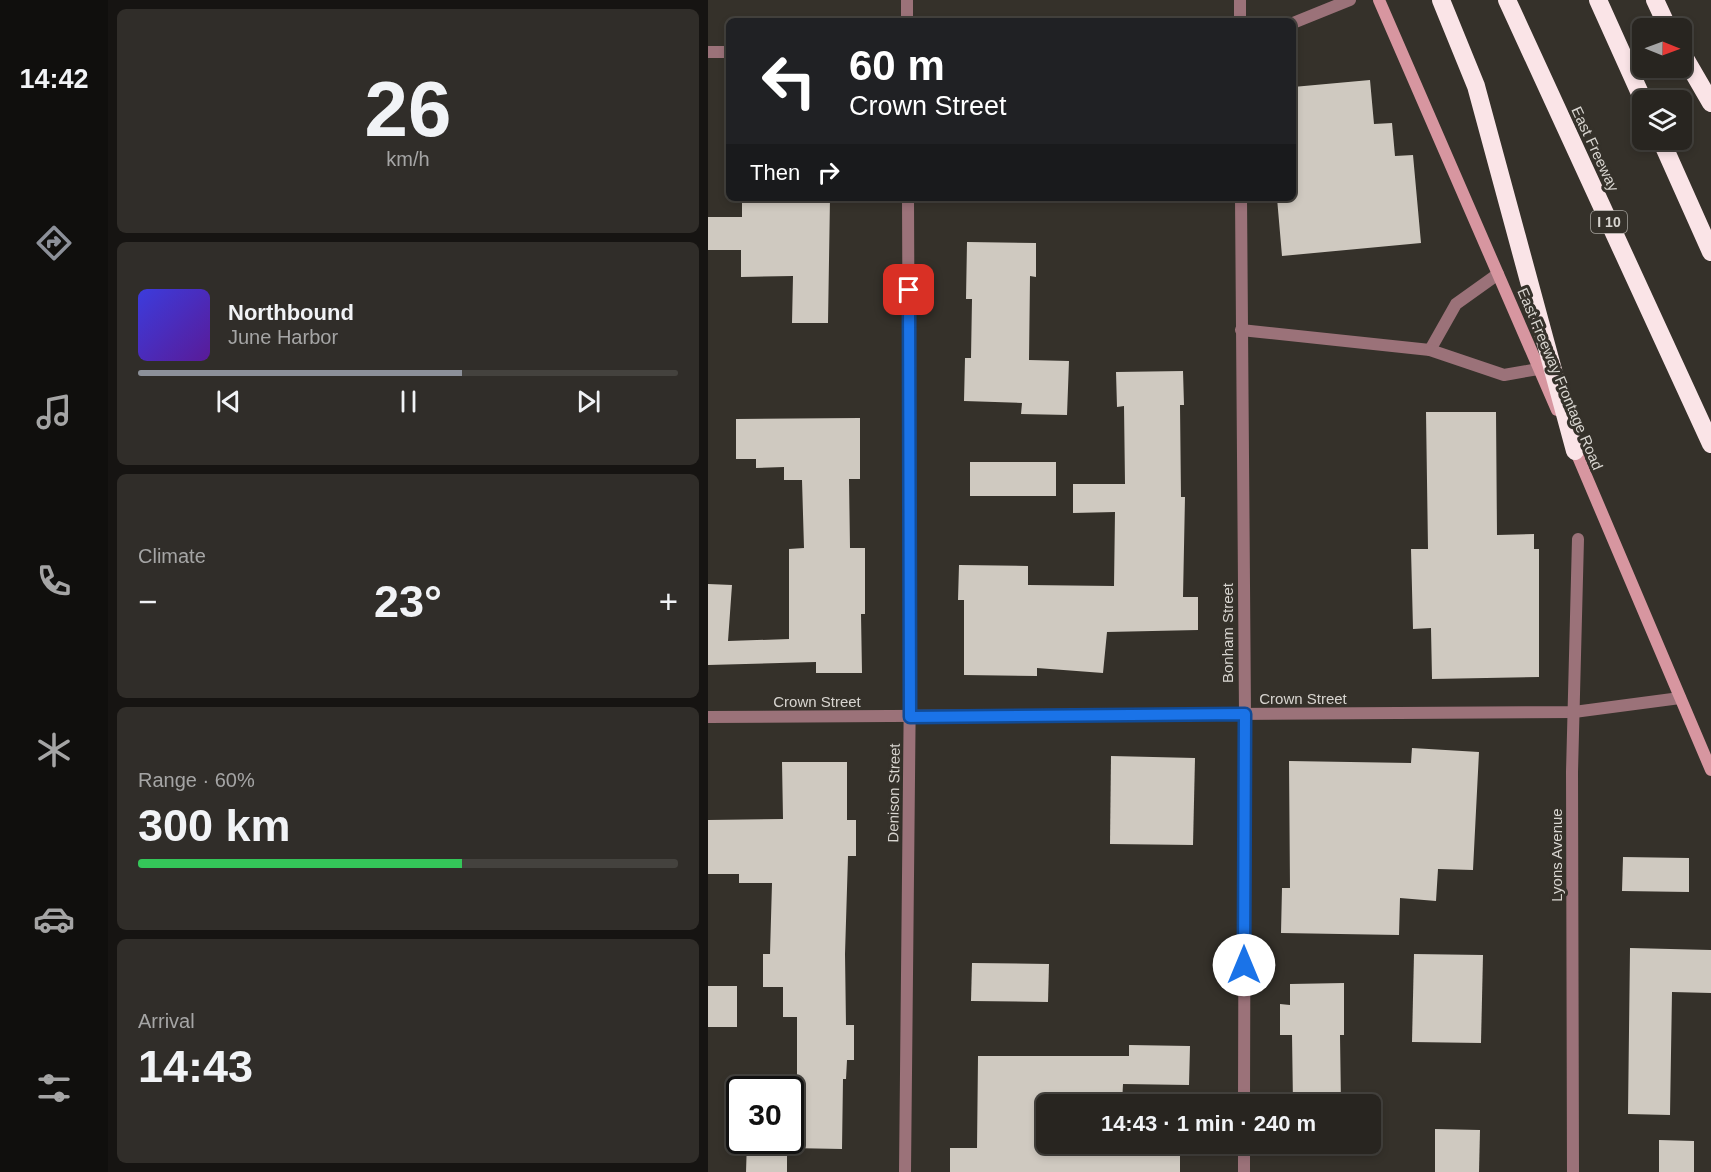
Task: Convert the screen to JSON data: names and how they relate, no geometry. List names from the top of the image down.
{
  "streets": {
    "highway": ["East Freeway", "I 10"],
    "main road": ["East Freeway Frontage Road"],
    "street": [
      "Bonham Street",
      "Crown Street",
      "Denison Street",
      "Lyons Avenue"
    ]
  },
  "crossings": [
    ["East Freeway Frontage Road", "Crown Street"],
    ["Bonham Street", "Crown Street"],
    ["Crown Street", "Denison Street"],
    ["Crown Street", "Lyons Avenue"]
  ],
  "north": "right",
  "page": {
    "tabs": "14:42",
    "tile": [
      ["26", "km/h"],
      "Climate",
      ["Range · 60%", "300 km"],
      ["Arrival", "14:43"]
    ],
    "turn": ["60 m", "Crown Street"],
    "then": "Then",
    "song": ["Northbound", "June Harbor"],
    "heat": ["−", "23°", "+"],
    "limit": "30",
    "trip": "14:43 · 1 min · 240 m"
  }
}
